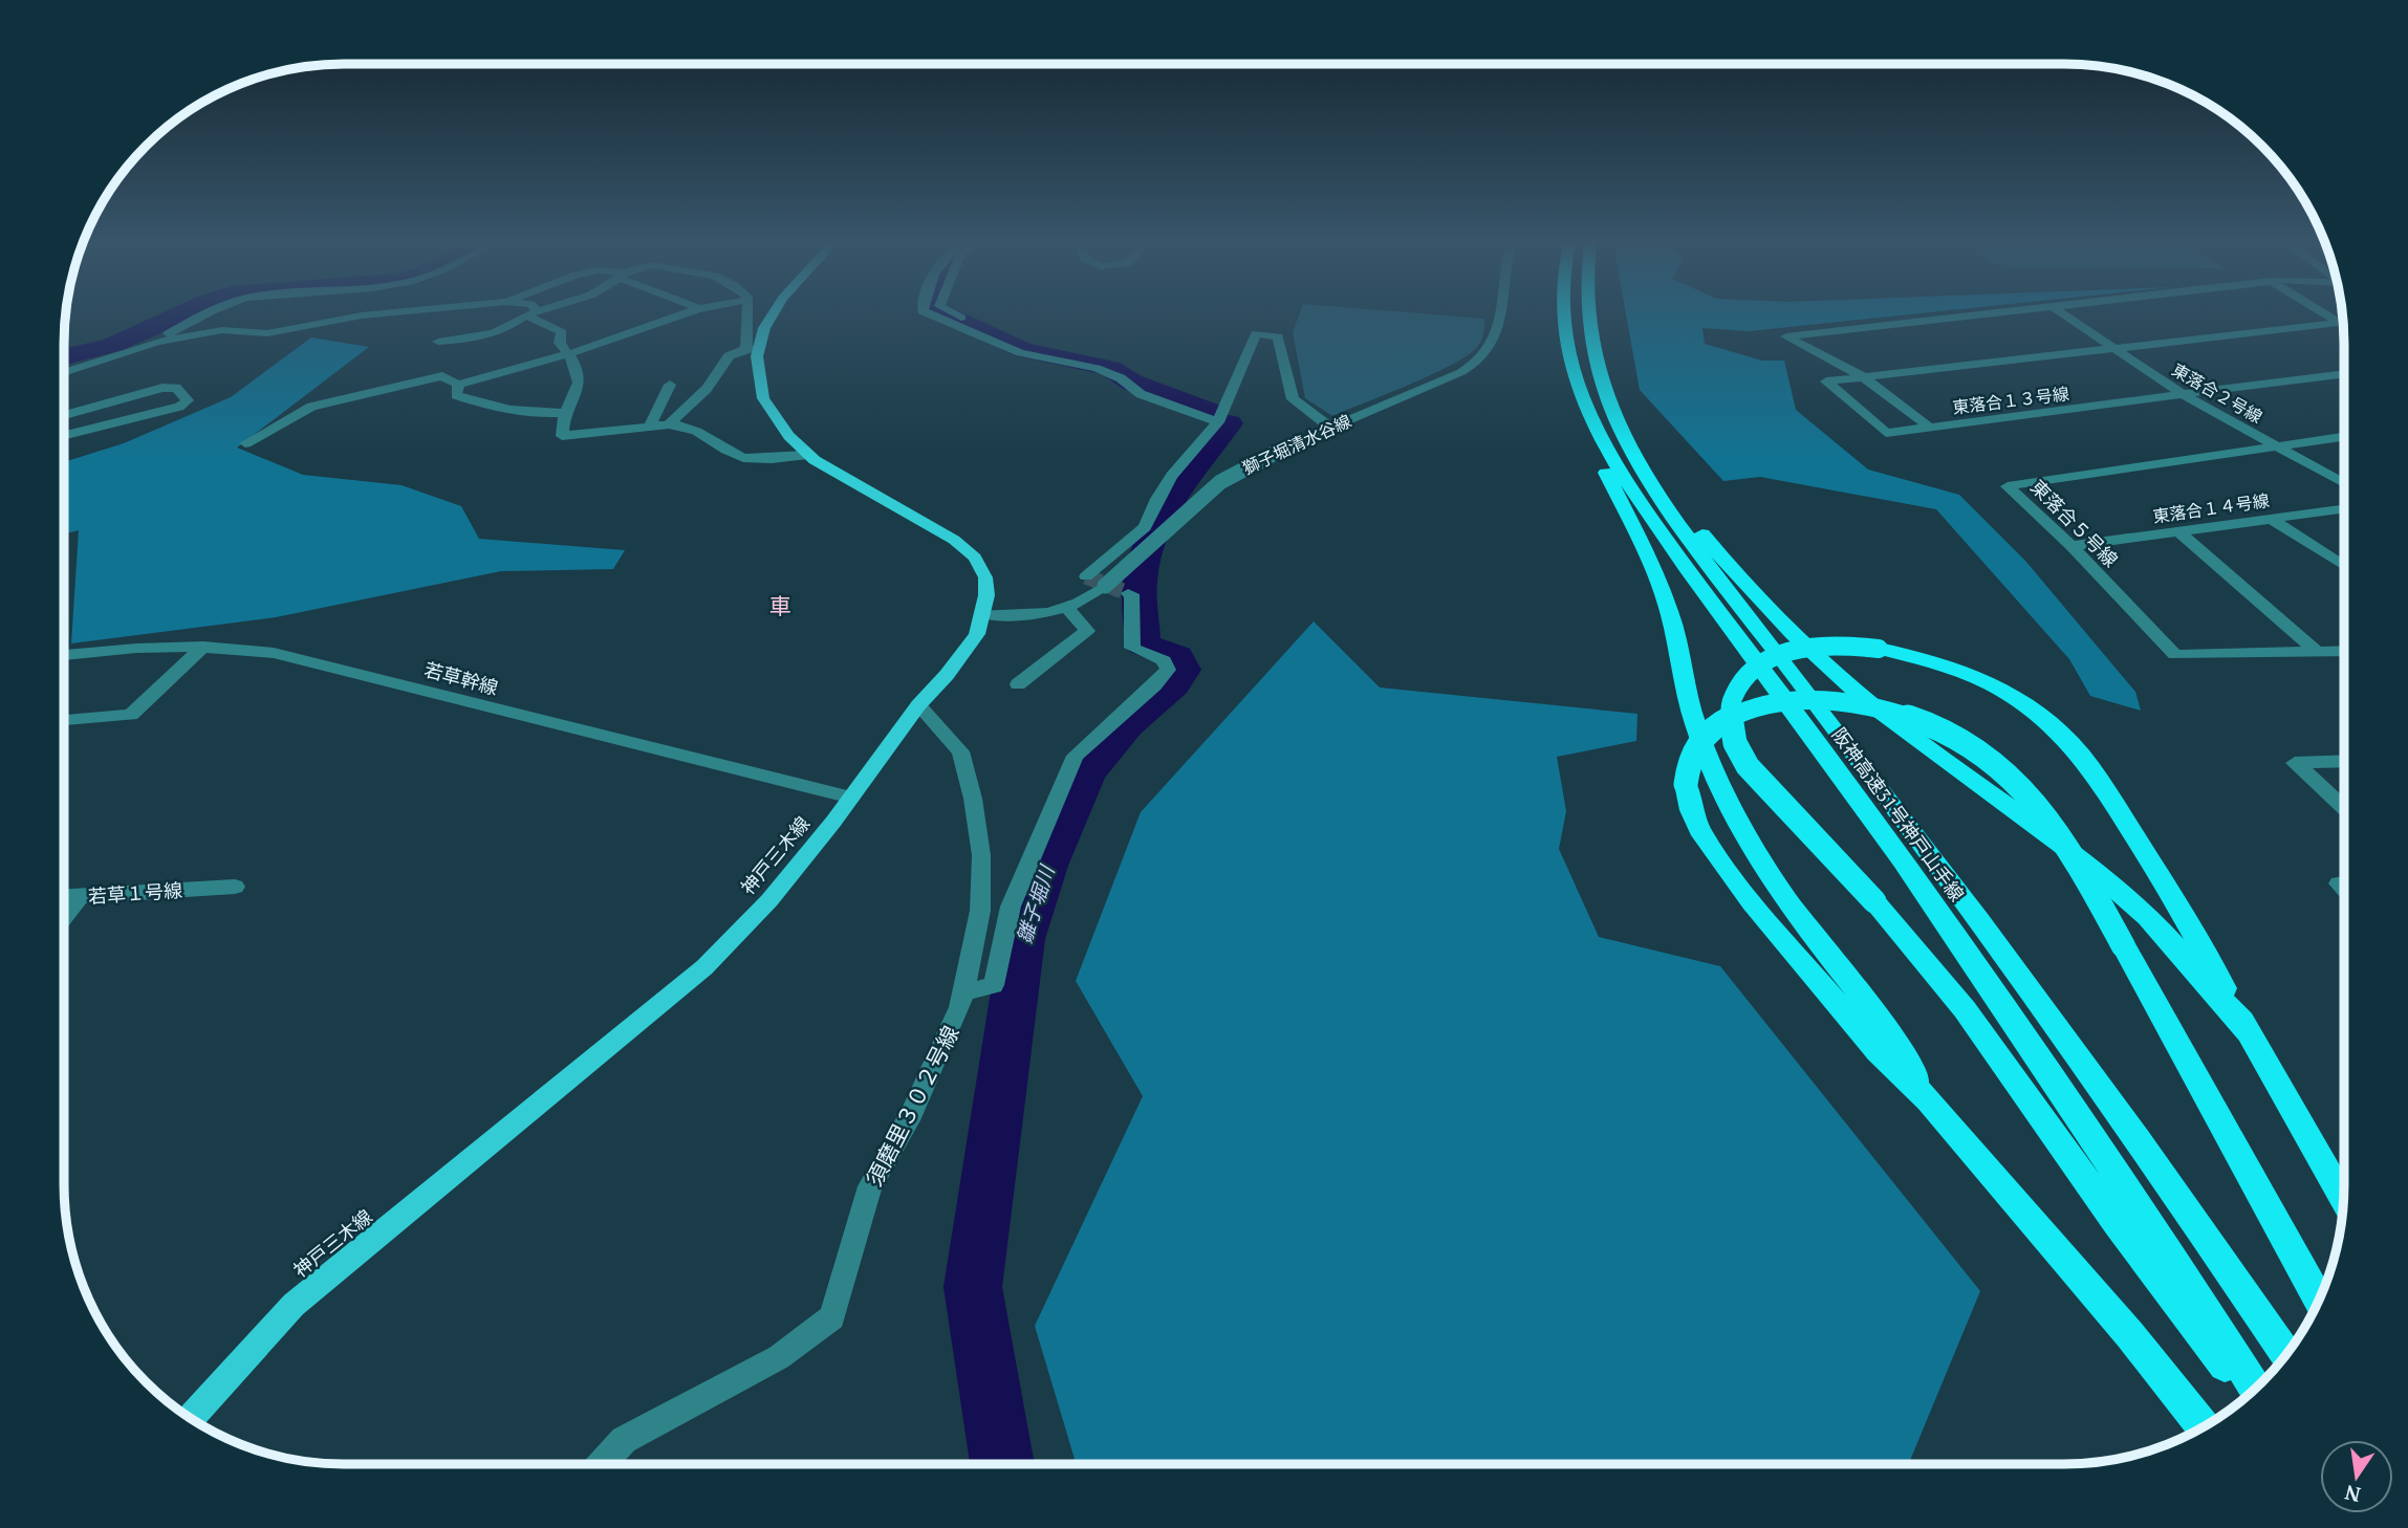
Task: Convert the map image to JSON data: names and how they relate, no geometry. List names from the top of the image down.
{
  "streets": {
    "highway": ["阪神高速31号神戸山手線"],
    "main road": ["神戸三木線"],
    "street": [
      "東落合２号線",
      "東落合１３号線",
      "獅子堀清水谷線",
      "東落合１４号線",
      "東落合５号線",
      "若草幹線",
      "若草１号線",
      "須磨里３０２号線"
    ]
  },
  "crossings": [
    ["東落合２号線", "東落合１３号線"],
    ["東落合２号線", "東落合５号線"],
    ["獅子堀清水谷線", "神戸三木線"],
    ["東落合１４号線", "東落合５号線"],
    ["若草幹線", "神戸三木線"],
    ["神戸三木線", "須磨里３０２号線"]
  ],
  "districts": ["車"],
  "water": ["雛子堀川"],
  "north": "bottom"
}
